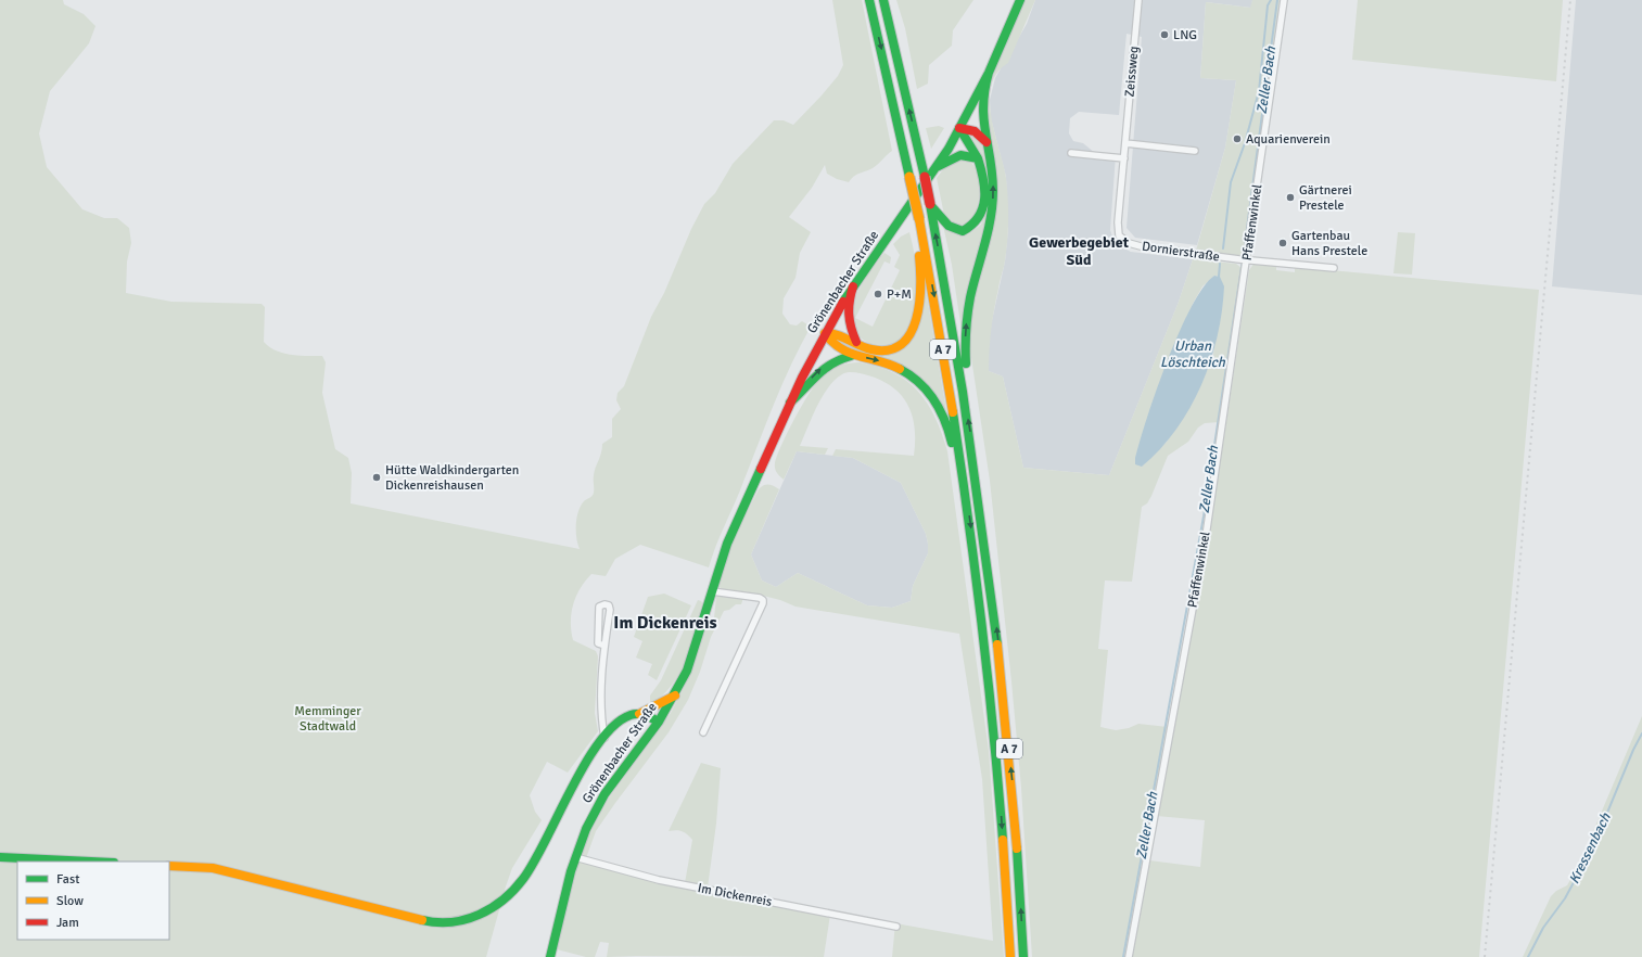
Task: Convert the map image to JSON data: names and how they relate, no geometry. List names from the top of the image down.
{
  "streets": {
    "main road": ["Grönenbacher Straße", "A 7"],
    "street": [
      "Zeissweg",
      "Pfaffenwinkel",
      "Dornierstraße",
      "Im Dickenreis"
    ]
  },
  "crossings": [
    ["Zeissweg", "Dornierstraße"],
    ["Pfaffenwinkel", "Dornierstraße"],
    ["Grönenbacher Straße", "A 7"],
    ["Grönenbacher Straße", "Im Dickenreis"]
  ],
  "districts": ["Gewerbegebiet Süd", "Im Dickenreis"],
  "water": ["Zeller Bach", "Urban Löschteich", "Kressenbach"],
  "parks": ["Memminger Stadtwald"],
  "places": [
    "LNG",
    "Aquarienverein",
    "Gärtnerei Prestele",
    "Gartenbau Hans Prestele",
    "P+M",
    "Hütte Waldkindergarten Dickenreishausen"
  ],
  "legend": ["Fast", "Slow", "Jam"]
}
